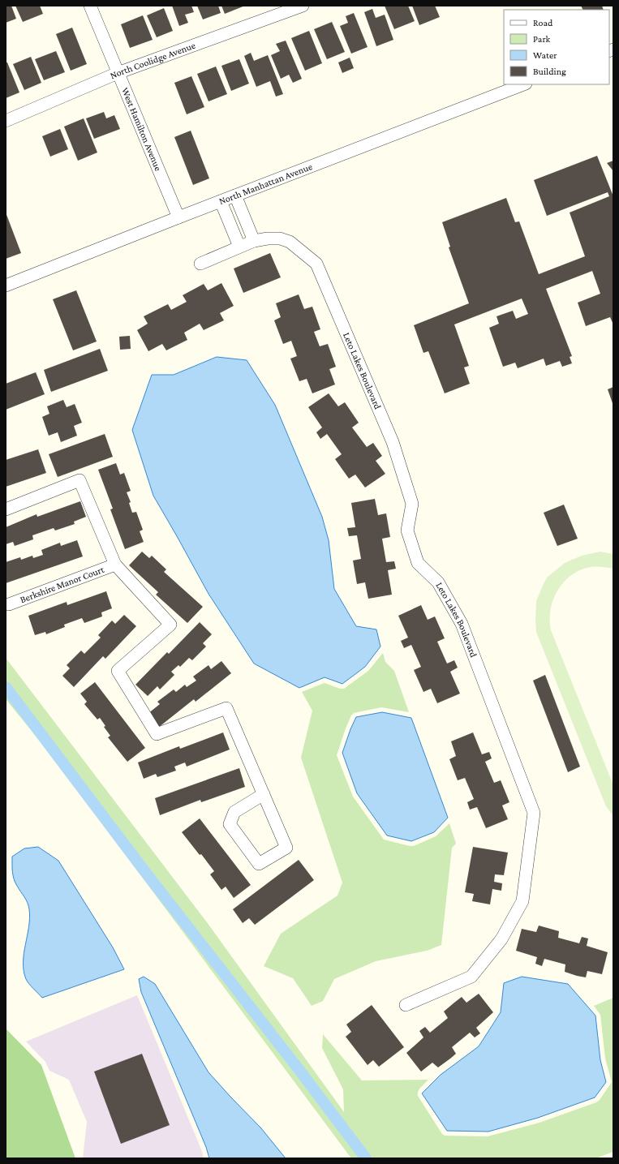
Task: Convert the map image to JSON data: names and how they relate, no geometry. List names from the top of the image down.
{
  "streets": {
    "street": [
      "North Coolidge Avenue",
      "West Hamilton Avenue",
      "North Manhattan Avenue",
      "Leto Lakes Boulevard",
      "Berkshire Manor Court"
    ]
  },
  "crossings": [
    ["North Coolidge Avenue", "West Hamilton Avenue"],
    ["West Hamilton Avenue", "North Manhattan Avenue"]
  ],
  "legend": [
    "Road",
    "Park",
    "Water",
    "Building"
  ]
}
